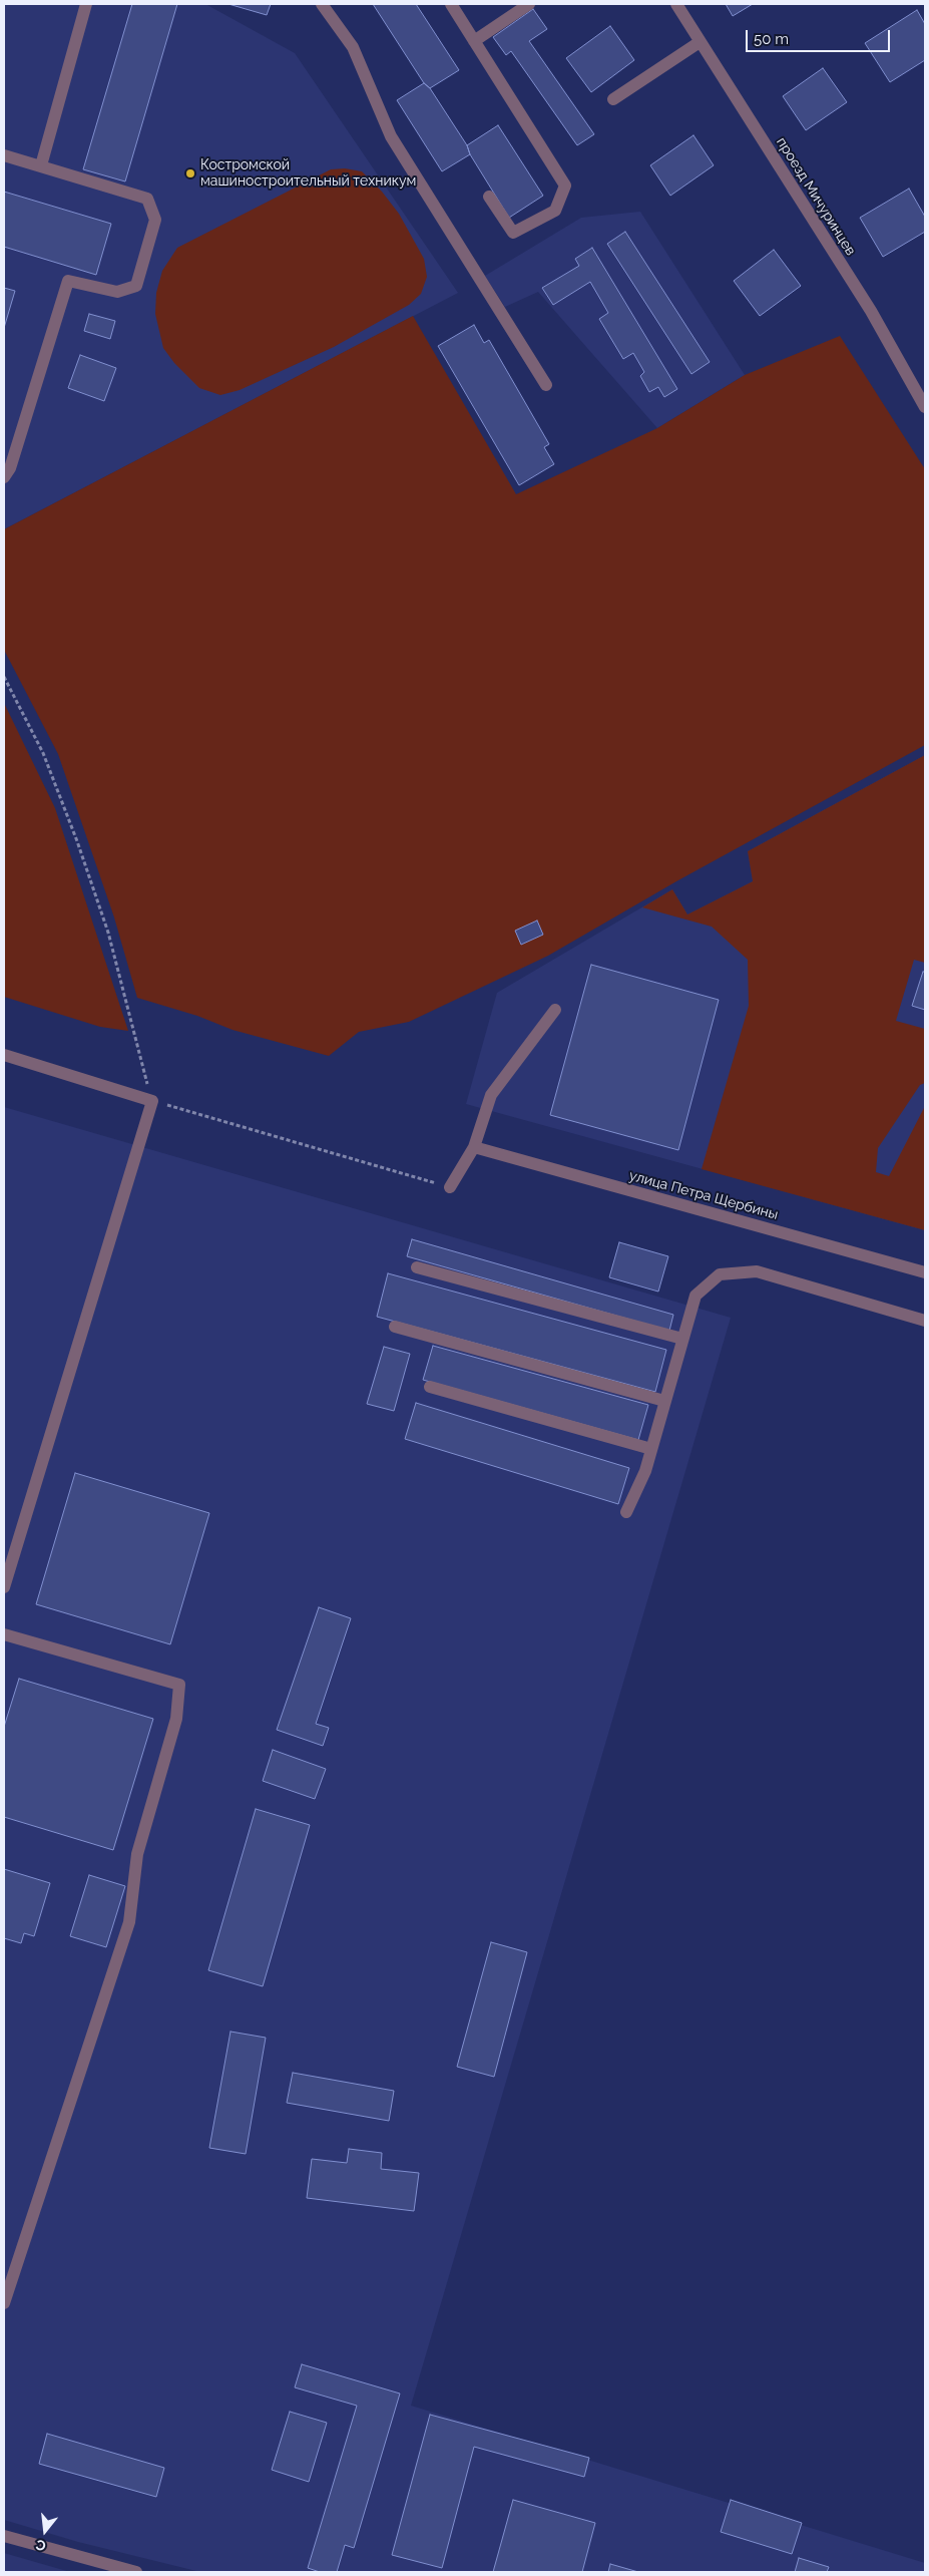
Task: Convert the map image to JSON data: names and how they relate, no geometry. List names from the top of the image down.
{
  "streets": {
    "street": ["проезд Мичуринцев", "улица Петра Щербины"]
  },
  "places": ["Костромской машиностроительный техникум"],
  "scale_bar": "50 m",
  "north": "bottom"
}
